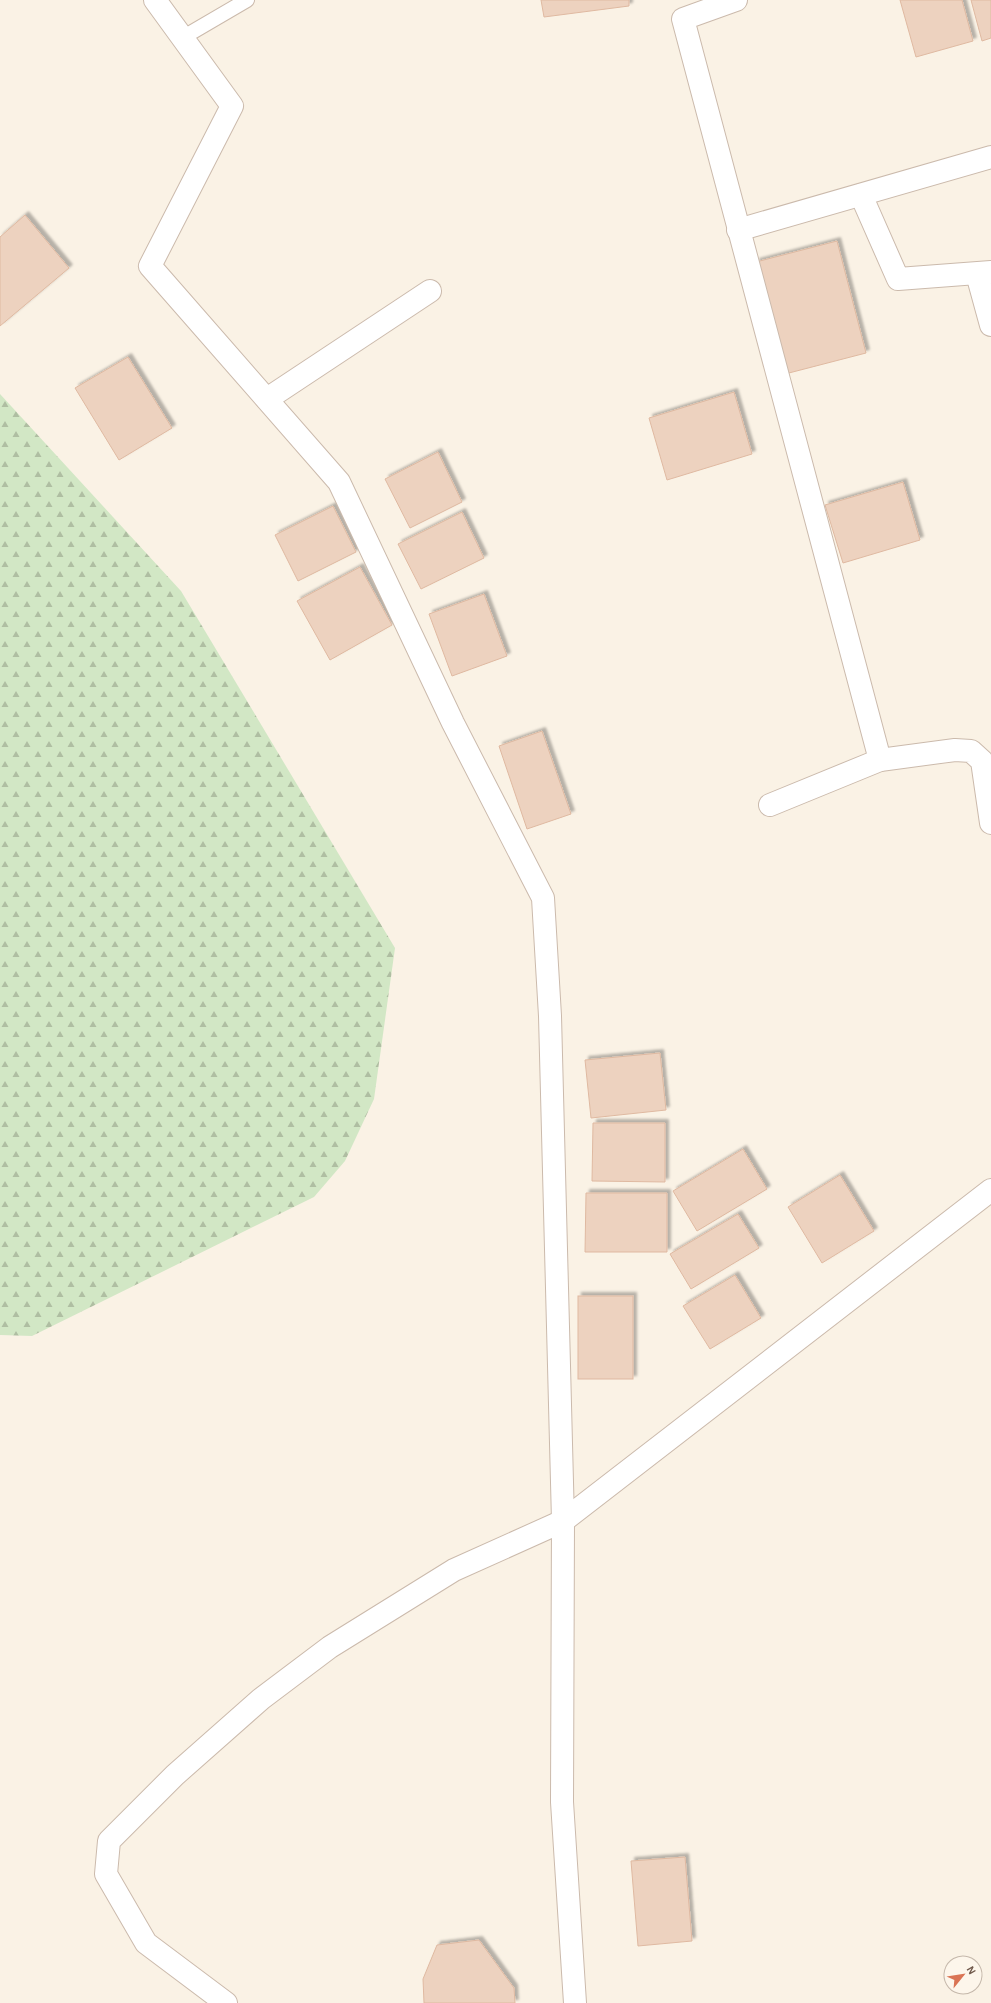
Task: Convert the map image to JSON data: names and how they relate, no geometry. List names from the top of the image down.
{
  "north": "top right"
}
